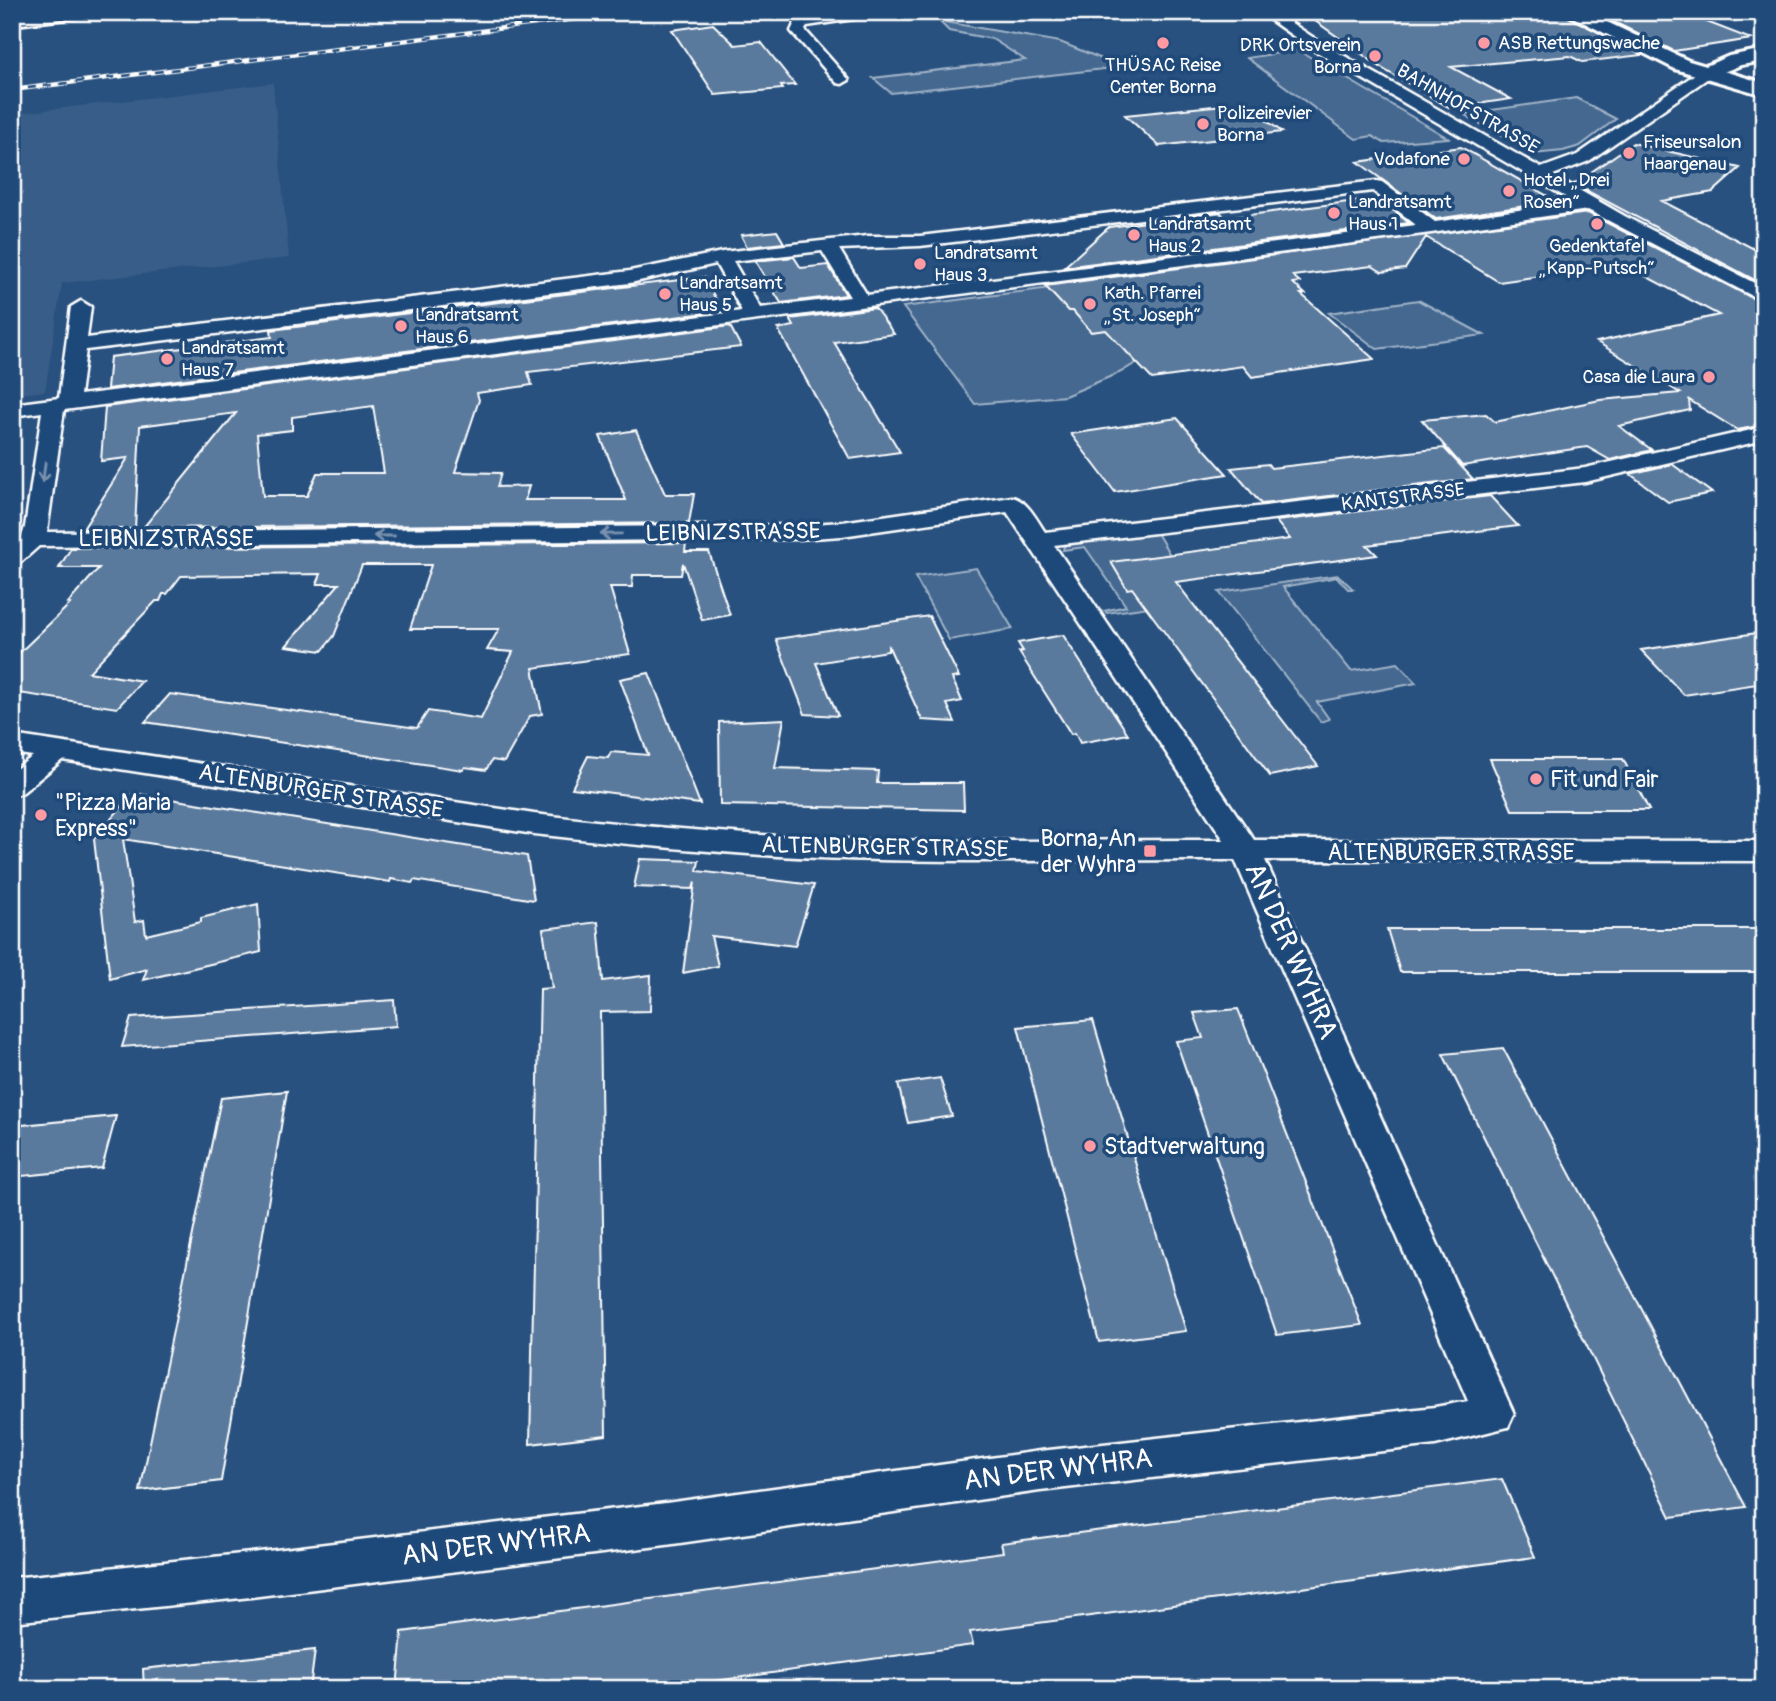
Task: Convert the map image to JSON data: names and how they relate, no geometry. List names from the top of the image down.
{
  "streets": {
    "street": [
      "BAHNHOFSTRASSE",
      "KANTSTRASSE",
      "LEIBNIZSTRASSE",
      "ALTENBURGER STRASSE",
      "AN DER WYHRA"
    ]
  },
  "crossings": [
    ["KANTSTRASSE", "LEIBNIZSTRASSE"],
    ["LEIBNIZSTRASSE", "ALTENBURGER STRASSE"],
    ["LEIBNIZSTRASSE", "AN DER WYHRA"],
    ["ALTENBURGER STRASSE", "AN DER WYHRA"]
  ],
  "places": {
    "other": [
      "THÜSAC Reise Center Borna",
      "ASB Rettungswache",
      "DRK Ortsverein Borna",
      "Polizeirevier Borna",
      "Friseursalon Haargenau",
      "Vodafone",
      "Hotel „Drei Rosen“",
      "Landratsamt Haus 1",
      "Gedenktafel „Kapp-Putsch“",
      "Landratsamt Haus 2",
      "Landratsamt Haus 3",
      "Landratsamt Haus 5",
      "Kath. Pfarrei „St. Joseph“",
      "Landratsamt Haus 6",
      "Landratsamt Haus 7",
      "Casa die Laura",
      "Fit und Fair",
      "\"Pizza Maria Express\"",
      "Stadtverwaltung"
    ],
    "transit": ["Borna, An der Wyhra"]
  }
}
